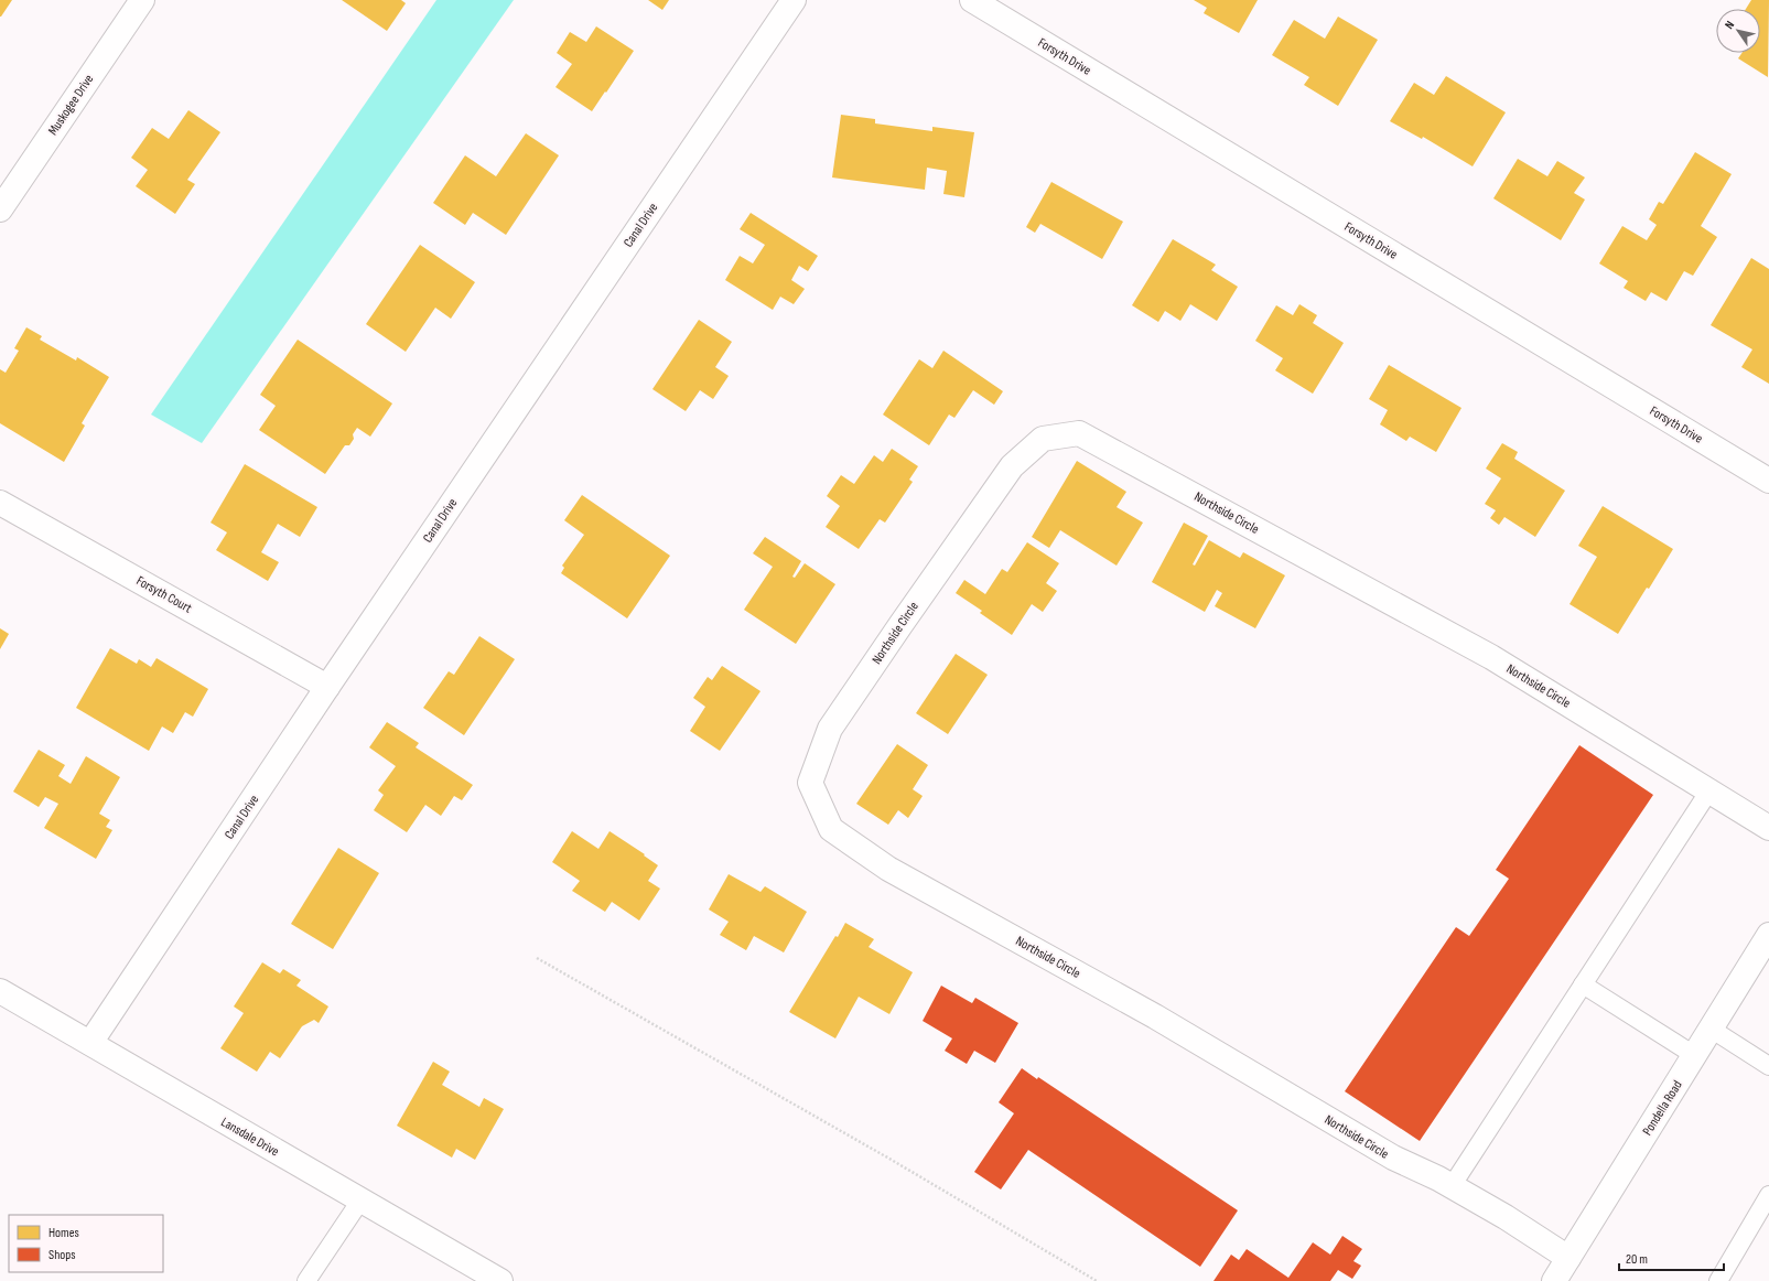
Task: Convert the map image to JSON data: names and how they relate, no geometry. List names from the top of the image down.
{
  "streets": {
    "street": [
      "Forsyth Drive",
      "Muskogee Drive",
      "Canal Drive",
      "Northside Circle",
      "Forsyth Court",
      "Pondella Road",
      "Lansdale Drive"
    ]
  },
  "crossings": [
    ["Canal Drive", "Forsyth Court"],
    ["Canal Drive", "Lansdale Drive"],
    ["Northside Circle", "Pondella Road"]
  ],
  "legend": ["Homes", "Shops"],
  "scale_bar": "20 m",
  "north": "top left"
}
